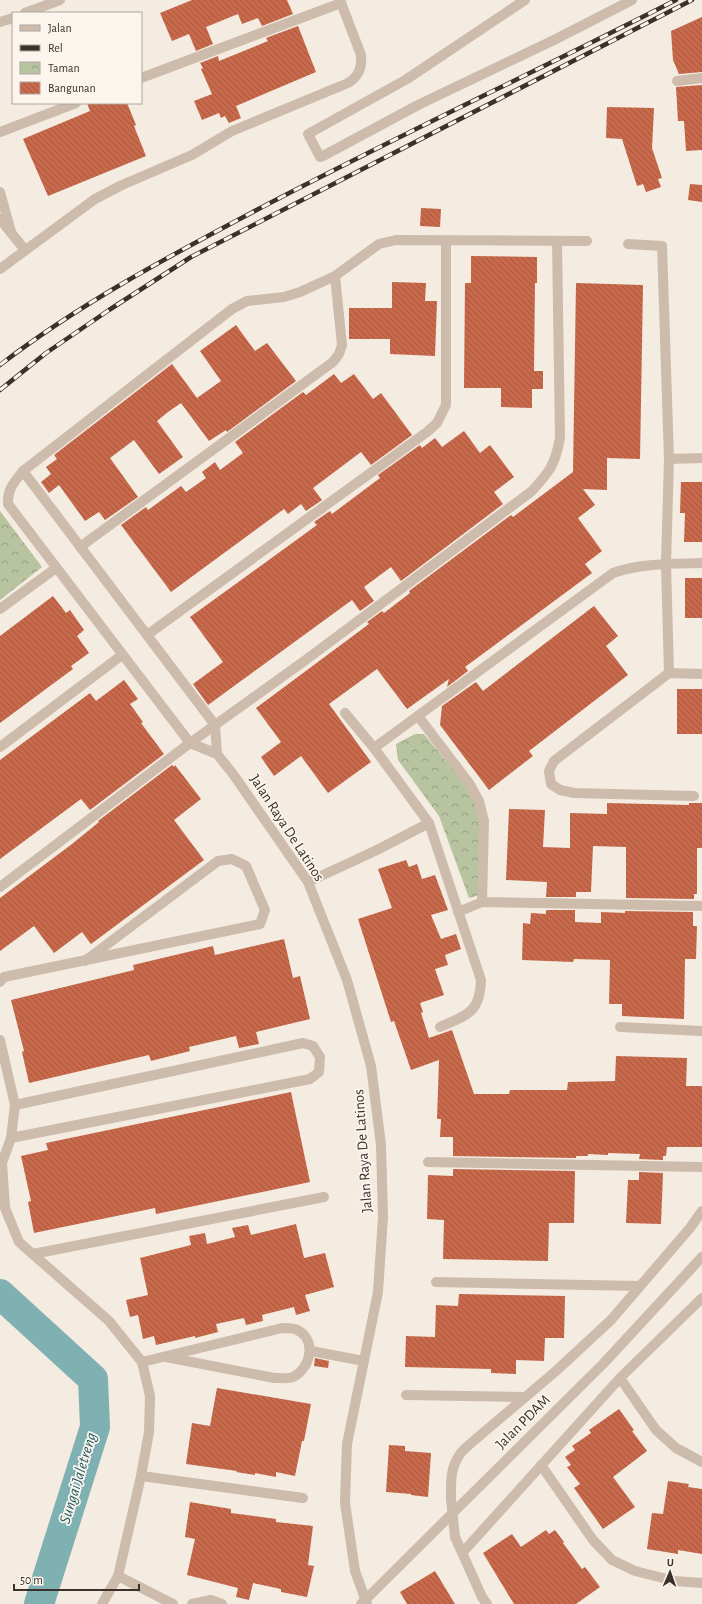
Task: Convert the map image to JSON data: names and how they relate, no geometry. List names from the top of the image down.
{
  "streets": {
    "street": ["Jalan Raya De Latinos", "Jalan PDAM"]
  },
  "water": ["Sungai Jaletreng"],
  "legend": [
    "Jalan",
    "Rel",
    "Taman",
    "Bangunan"
  ],
  "scale_bar": "50 m",
  "north": "top"
}
